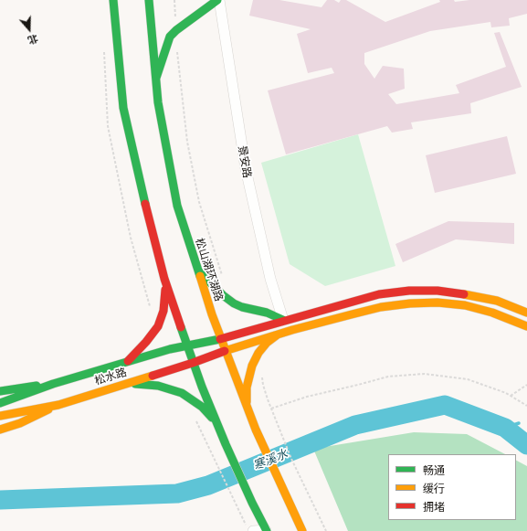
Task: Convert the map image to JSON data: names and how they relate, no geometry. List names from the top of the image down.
{
  "streets": {
    "main road": ["松山湖环湖路", "松水路"],
    "street": ["景安路"]
  },
  "crossings": [
    ["景安路", "松水路"],
    ["松山湖环湖路", "松水路"]
  ],
  "water": ["寒溪水"],
  "legend": ["畅通", "缓行", "拥堵"],
  "north": "bottom"
}
